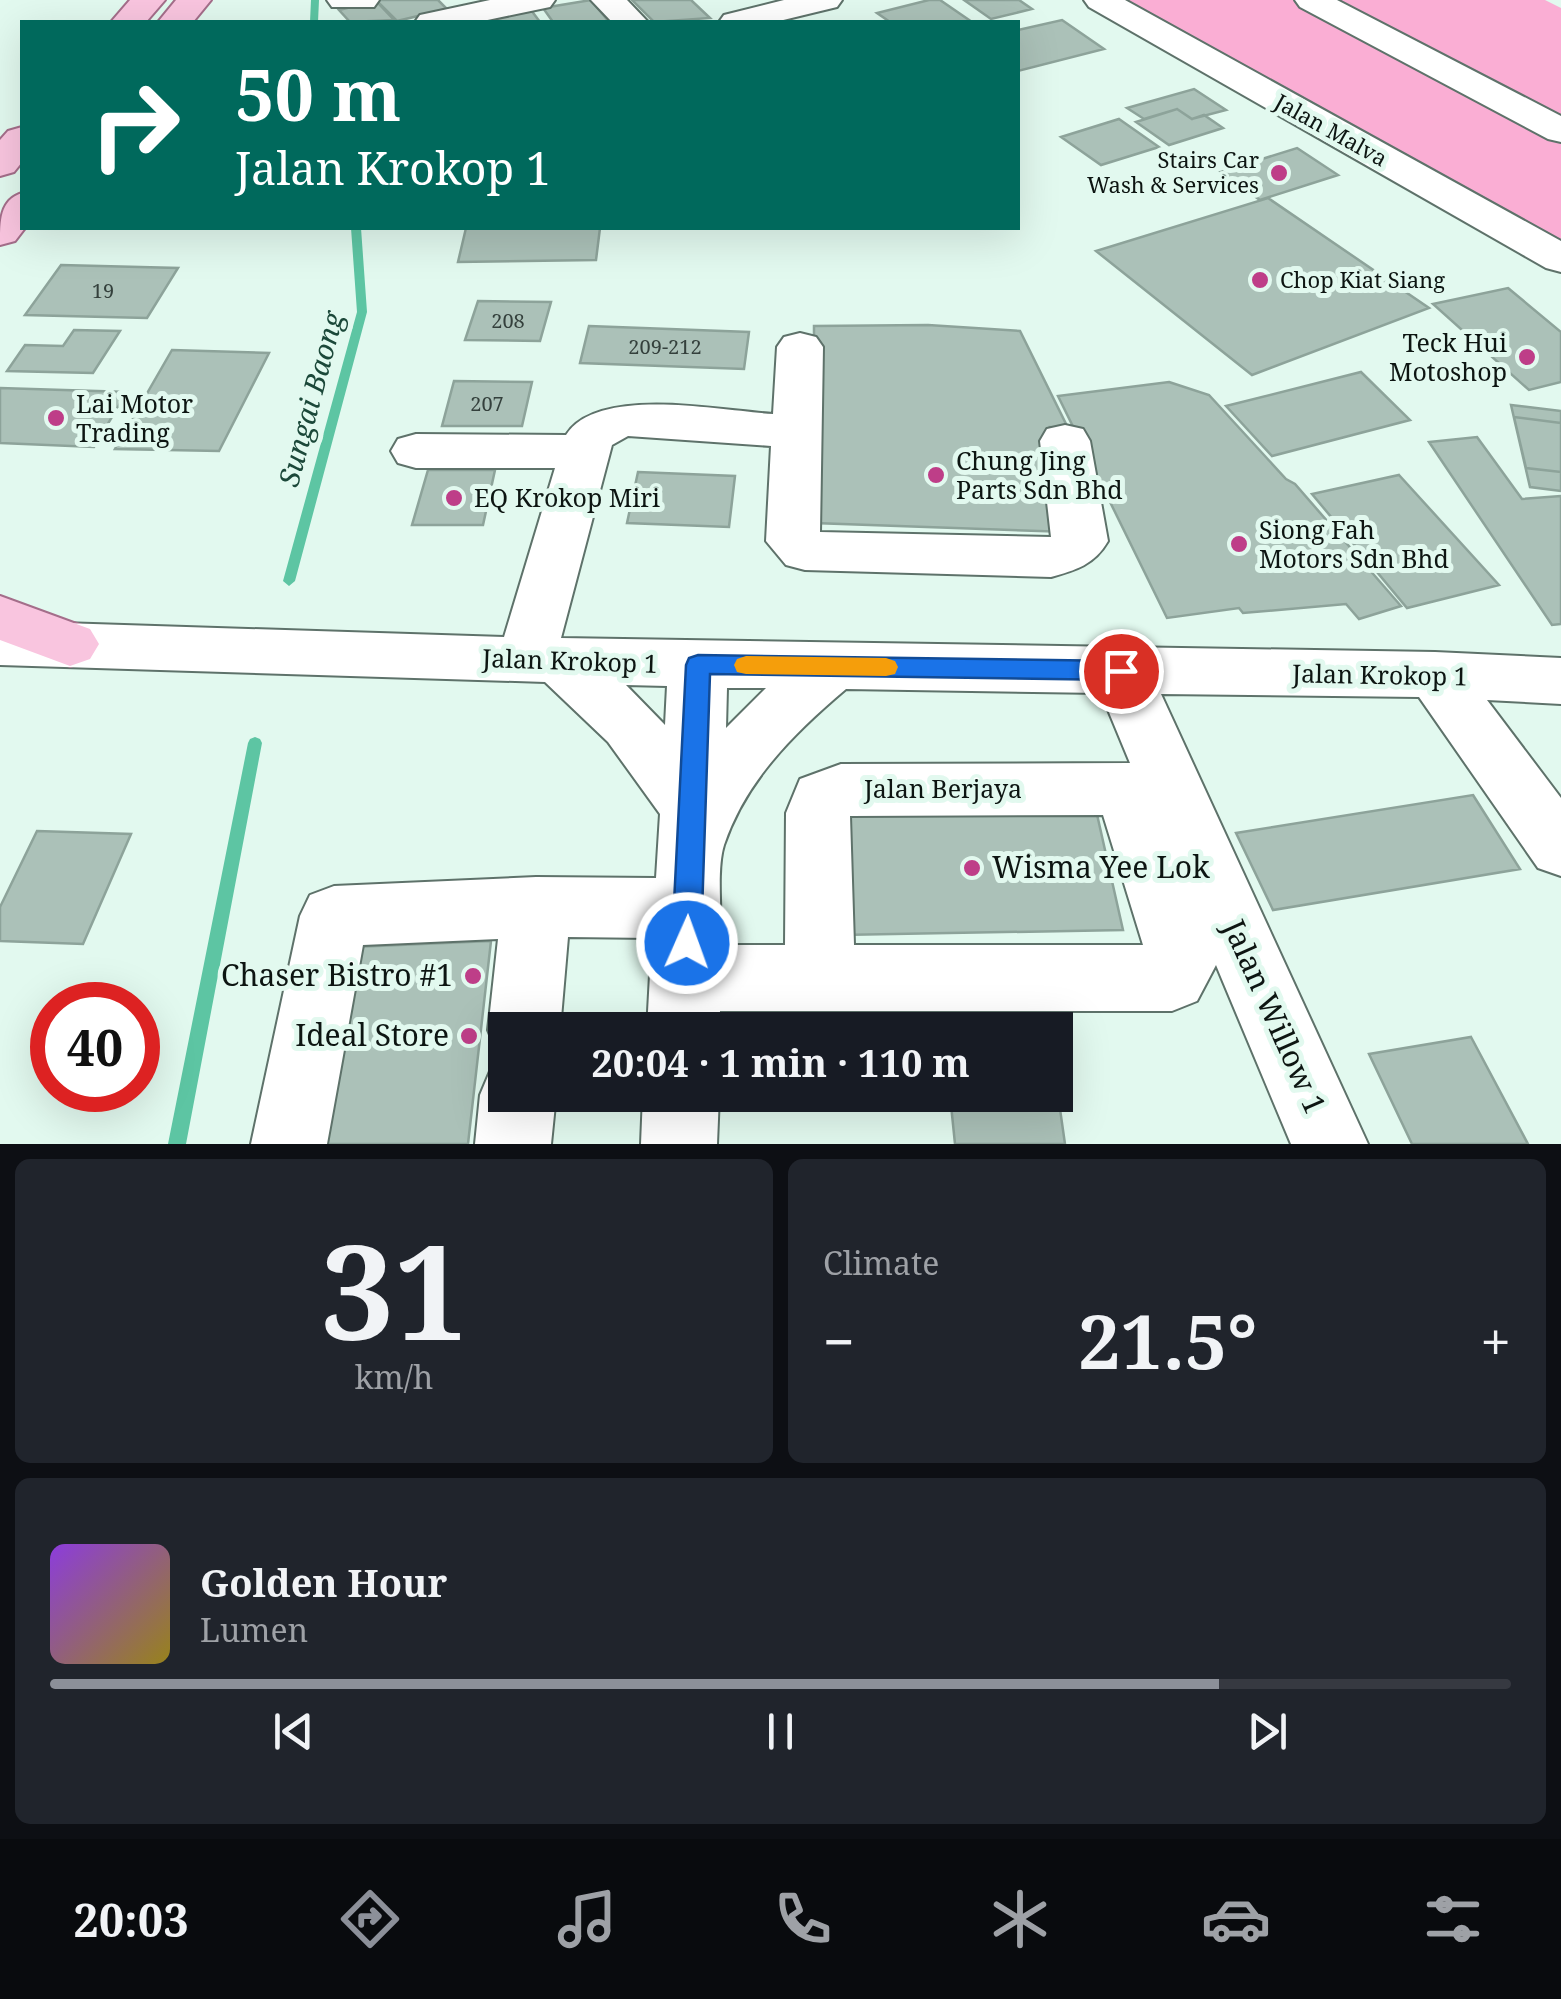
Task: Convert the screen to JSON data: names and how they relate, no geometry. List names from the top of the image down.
{
  "streets": {
    "street": [
      "Jalan Malva",
      "Jalan Krokop 1",
      "Jalan Berjaya",
      "Jalan Willow 1"
    ]
  },
  "crossings": [
    ["Jalan Krokop 1", "Jalan Willow 1"],
    ["Jalan Berjaya", "Jalan Willow 1"]
  ],
  "water": ["Sungai Baong"],
  "places": [
    "Stairs Car Wash & Services",
    "Chop Kiat Siang",
    "Teck Hui Motoshop",
    "Lai Motor Trading",
    "Chung Jing Parts Sdn Bhd",
    "EQ Krokop Miri",
    "Siong Fah Motors Sdn Bhd",
    "Wisma Yee Lok",
    "Chaser Bistro #1",
    "Ideal Store"
  ],
  "house_numbers": [
    "19",
    "208",
    "209-212",
    "207"
  ],
  "page": {
    "turn": ["50 m", "Jalan Krokop 1"],
    "limit": "40",
    "trip": "20:04 · 1 min · 110 m",
    "tile": [
      ["31", "km/h"],
      "Climate"
    ],
    "heat": ["−", "21.5°", "+"],
    "song": ["Golden Hour", "Lumen"],
    "tabs": "20:03"
  }
}
